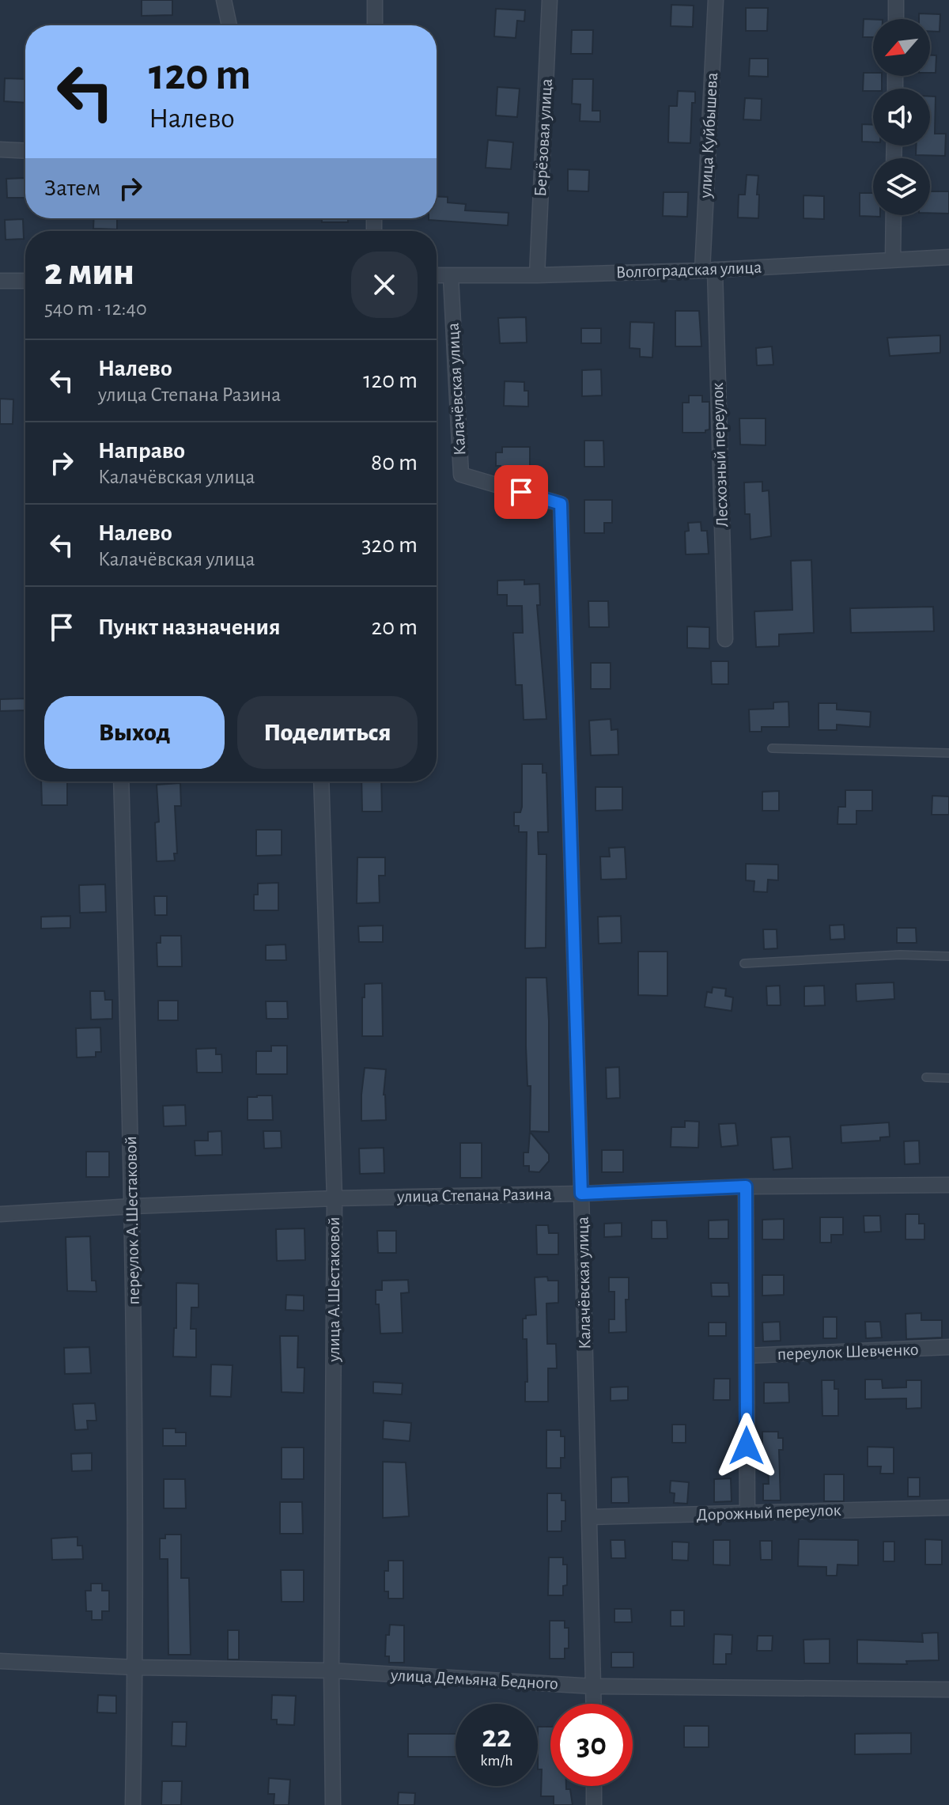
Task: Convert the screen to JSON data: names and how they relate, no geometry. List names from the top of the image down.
{
  "streets": {
    "street": [
      "улица Куйбышева",
      "Берёзовая улица",
      "Волгоградская улица",
      "Калачёвская улица",
      "Лесхозный переулок",
      "улица Степана Разина",
      "переулок А.Шестаковой",
      "улица А.Шестаковой",
      "переулок Шевченко",
      "Дорожный переулок",
      "улица Демьяна Бедного"
    ]
  },
  "crossings": [
    ["улица Куйбышева", "Волгоградская улица"],
    ["улица Куйбышева", "Лесхозный переулок"],
    ["Берёзовая улица", "Волгоградская улица"],
    ["Волгоградская улица", "Калачёвская улица"],
    ["Волгоградская улица", "Лесхозный переулок"],
    ["Калачёвская улица", "улица Степана Разина"],
    ["Калачёвская улица", "Дорожный переулок"],
    ["Калачёвская улица", "улица Демьяна Бедного"],
    ["улица Степана Разина", "переулок А.Шестаковой"],
    ["улица Степана Разина", "улица А.Шестаковой"],
    ["переулок А.Шестаковой", "улица Демьяна Бедного"],
    ["улица А.Шестаковой", "улица Демьяна Бедного"]
  ],
  "north": "bottom left",
  "page": {
    "turn": ["120 m", "Налево"],
    "then": "Затем",
    "heading": ["2 мин", "540 m · 12:40"],
    "list": [
      {
        "name": "Налево",
        "note": "улица Степана Разина",
        "value": "120 m"
      },
      {
        "name": "Направо",
        "note": "Калачёвская улица",
        "value": "80 m"
      },
      {
        "name": "Налево",
        "note": "Калачёвская улица",
        "value": "320 m"
      },
      {
        "name": "Пункт назначения",
        "value": "20 m"
      }
    ],
    "buttons": ["Выход", "Поделиться"],
    "speed": "22 km/h",
    "limit": "30"
  }
}
